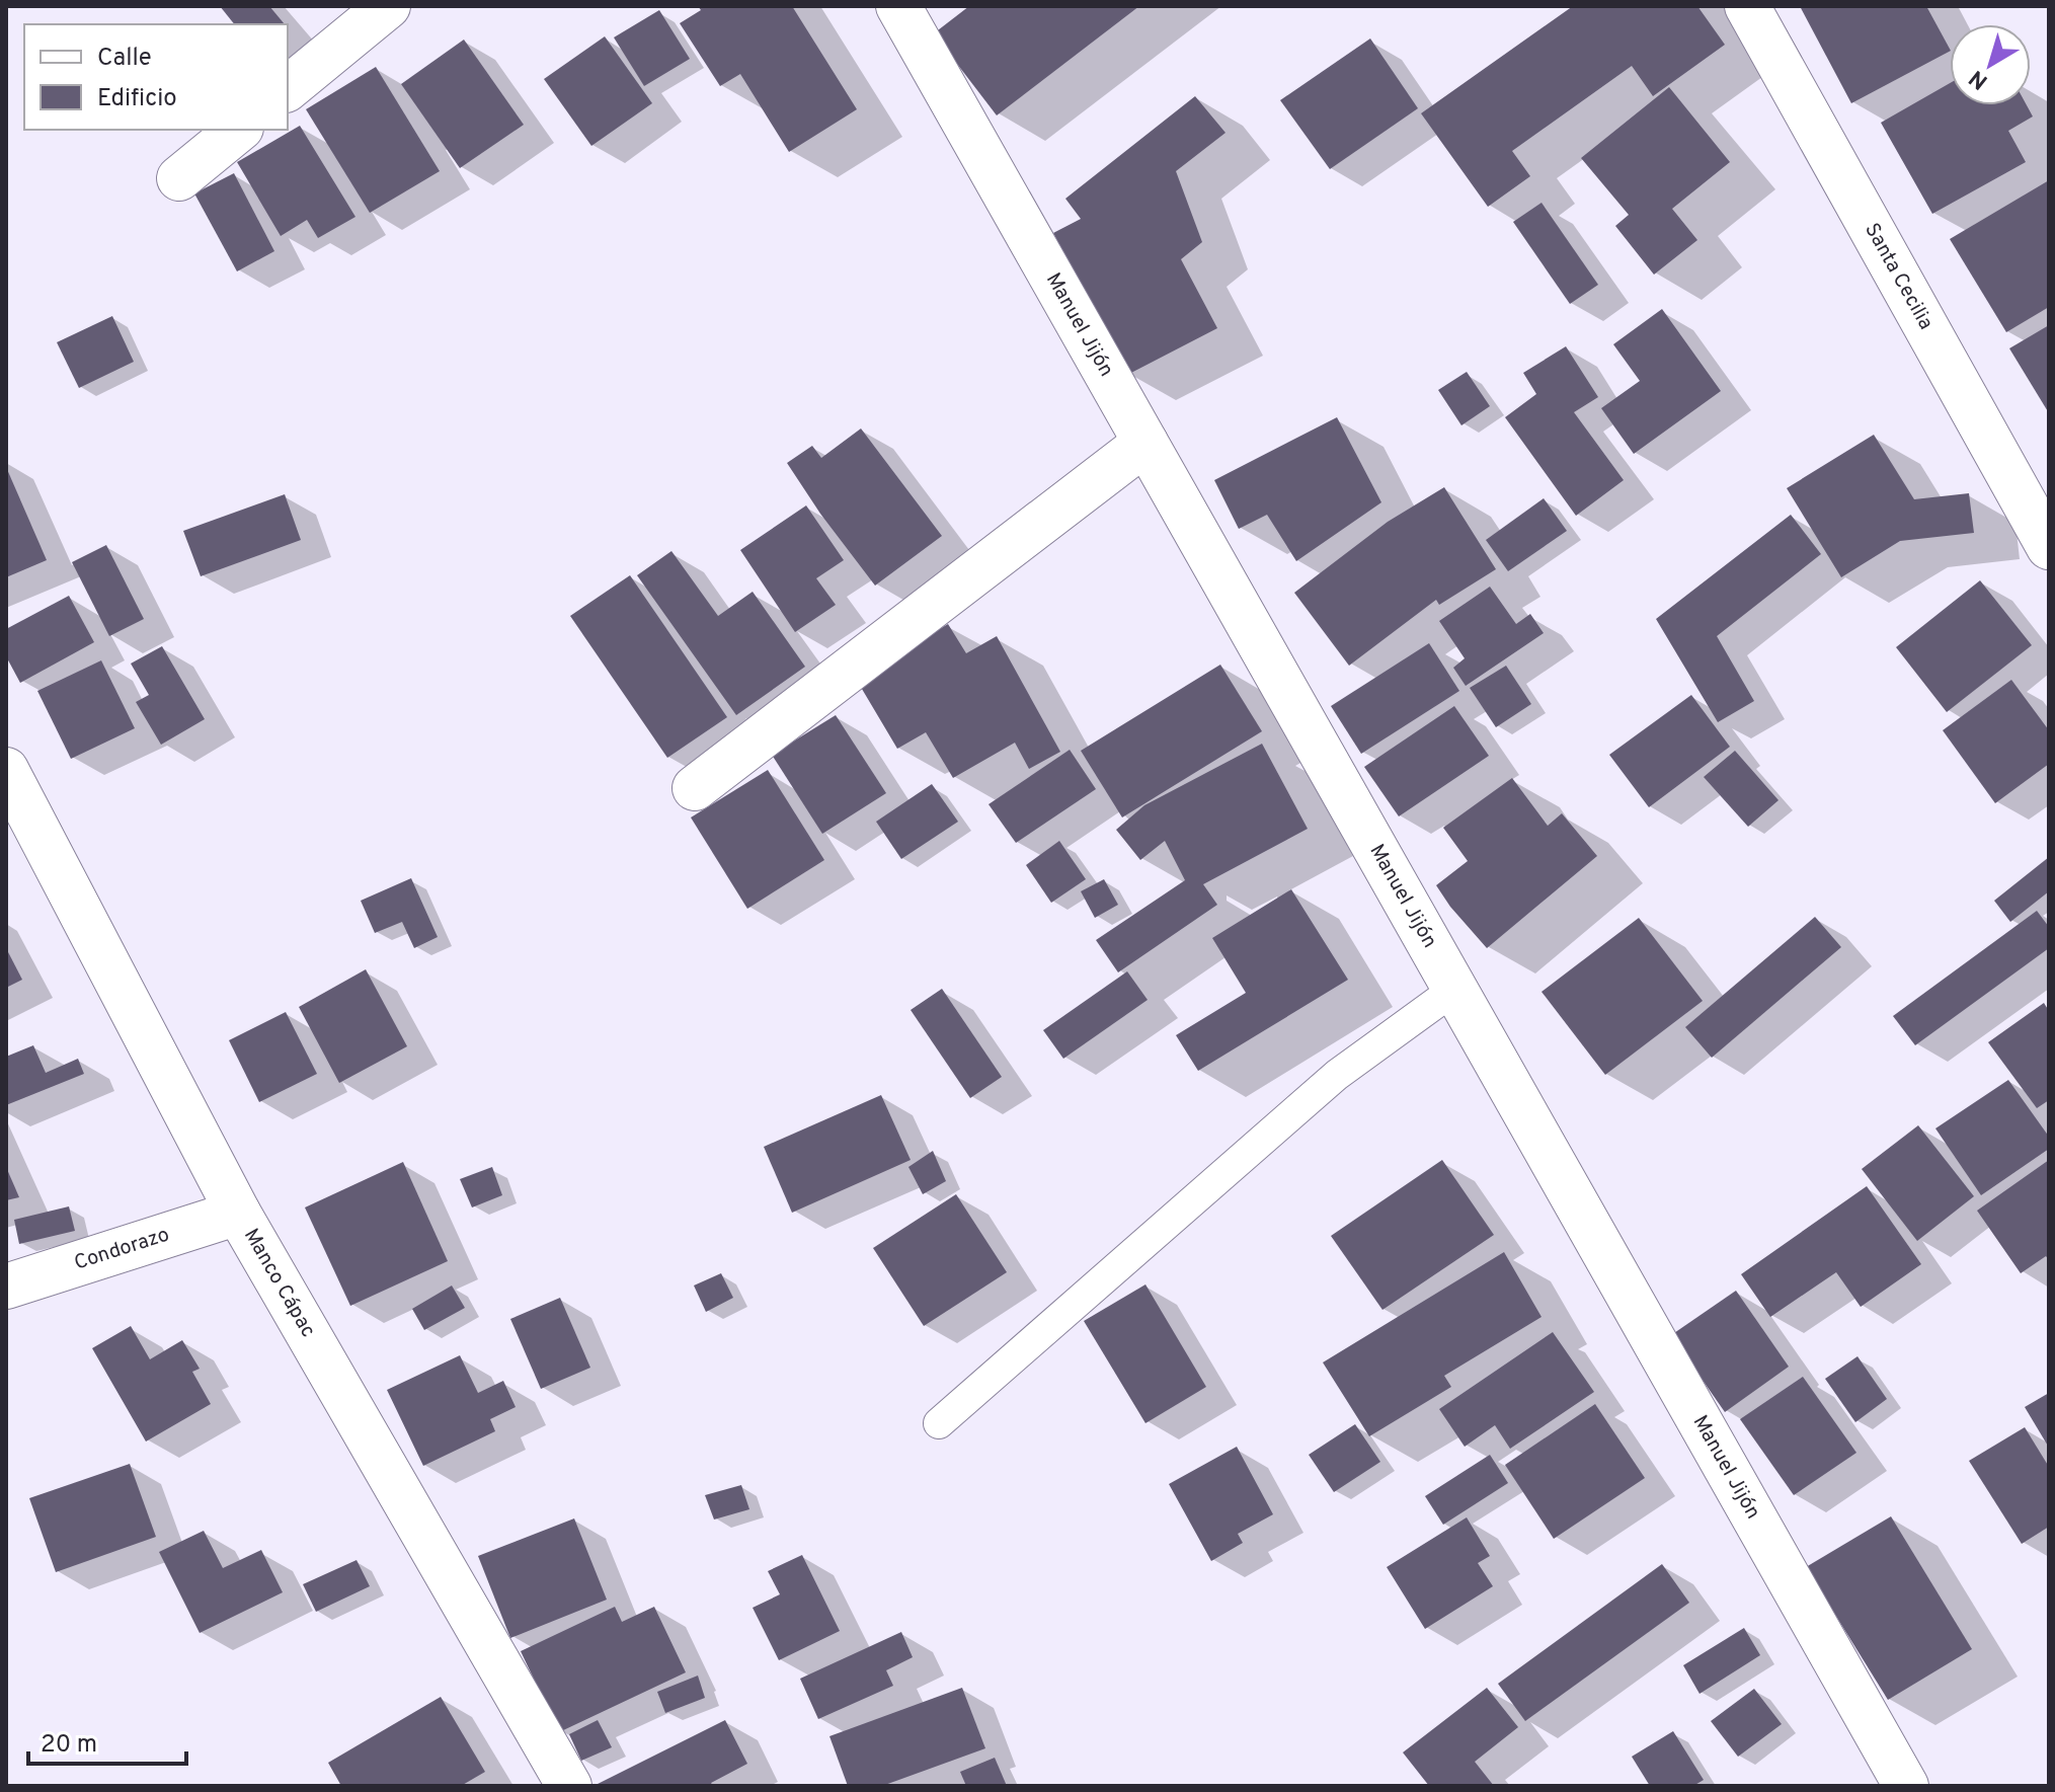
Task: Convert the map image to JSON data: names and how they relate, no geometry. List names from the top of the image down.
{
  "streets": {
    "street": [
      "Santa Cecilia",
      "Manuel Jijón",
      "Condorazo",
      "Manco Cápac"
    ]
  },
  "crossings": [
    ["Condorazo", "Manco Cápac"]
  ],
  "legend": ["Calle", "Edificio"],
  "scale_bar": "20 m",
  "north": "bottom left"
}
